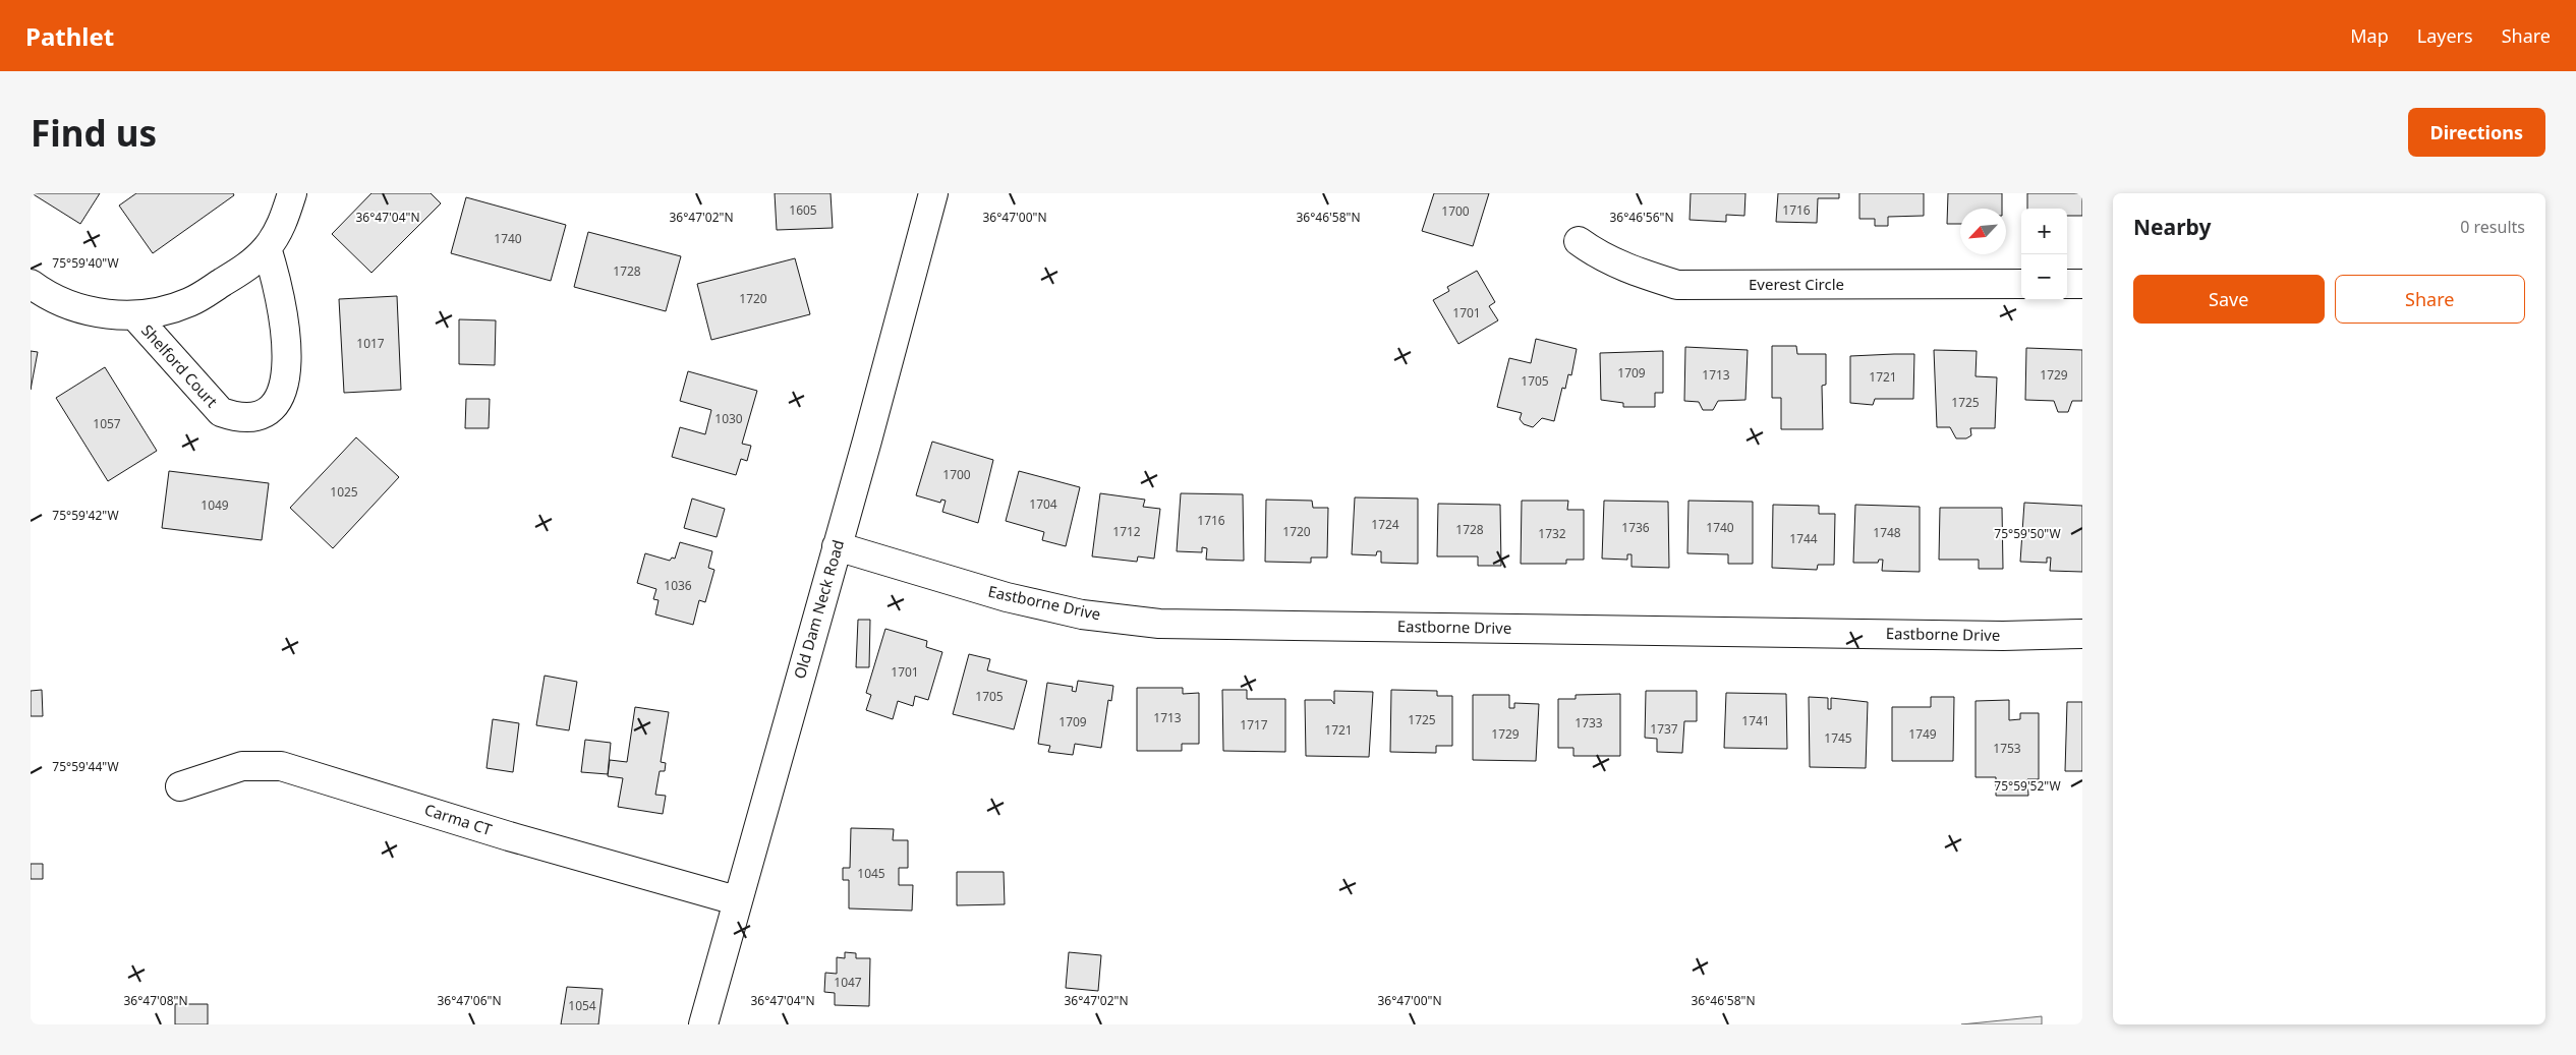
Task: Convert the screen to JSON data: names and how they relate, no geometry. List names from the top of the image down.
{
  "streets": {
    "street": [
      "Everest Circle",
      "Shelford Court",
      "Eastborne Drive",
      "Old Dam Neck Road",
      "Carma CT"
    ]
  },
  "crossings": [
    ["Eastborne Drive", "Old Dam Neck Road"],
    ["Old Dam Neck Road", "Carma CT"]
  ],
  "house_numbers": [
    "1605",
    "1716",
    "1700",
    "1740",
    "1728",
    "1720",
    "1701",
    "1017",
    "1709",
    "1713",
    "1729",
    "1721",
    "1705",
    "1725",
    "1030",
    "1057",
    "1700",
    "1025",
    "1704",
    "1049",
    "1716",
    "1724",
    "1736",
    "1740",
    "1728",
    "1712",
    "1720",
    "1748",
    "1732",
    "1744",
    "1036",
    "1701",
    "1705",
    "1713",
    "1725",
    "1741",
    "1709",
    "1733",
    "1717",
    "1737",
    "1721",
    "1729",
    "1749",
    "1745",
    "1753",
    "1045",
    "1047",
    "1054"
  ],
  "north": "bottom left",
  "page": {
    "header": "Pathlet",
    "nav": ["Map", "Layers", "Share"],
    "buttons": [
      "Directions",
      ["Save", "Share"]
    ],
    "title": "Find us",
    "heading": ["Nearby", "0 results"],
    "map_buttons": ["+", "−"]
  },
  "coordinates": [
    "36°47'04\"N",
    "36°47'02\"N",
    "36°46'58\"N",
    "36°46'56\"N",
    "36°47'00\"N",
    "75°59'40\"W",
    "75°59'42\"W",
    "75°59'50\"W",
    "75°59'44\"W",
    "75°59'52\"W",
    "36°47'08\"N",
    "36°47'06\"N"
  ]
}
